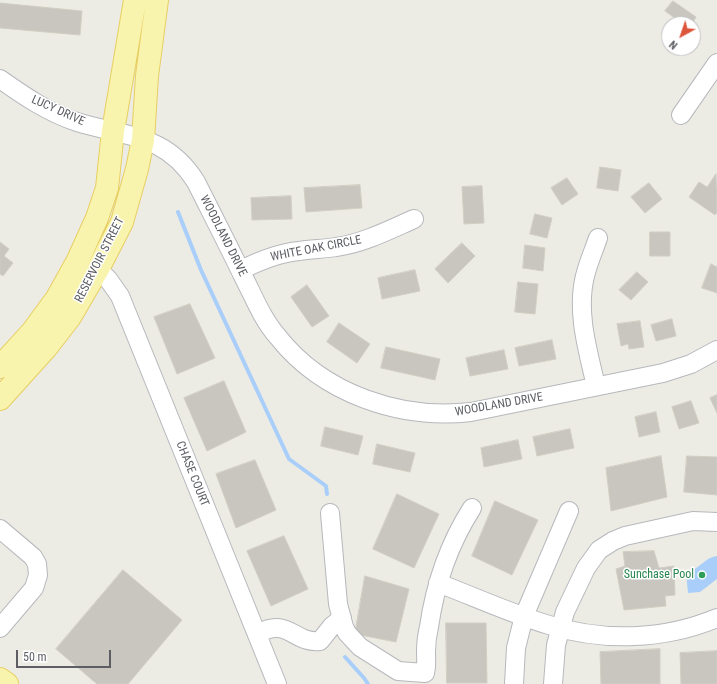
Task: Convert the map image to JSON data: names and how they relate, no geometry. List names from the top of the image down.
{
  "streets": {
    "main road": ["RESERVOIR STREET"],
    "street": [
      "LUCY DRIVE",
      "WOODLAND DRIVE",
      "WHITE OAK CIRCLE",
      "CHASE COURT"
    ]
  },
  "crossings": [
    ["LUCY DRIVE", "WOODLAND DRIVE"],
    ["LUCY DRIVE", "RESERVOIR STREET"],
    ["WOODLAND DRIVE", "WHITE OAK CIRCLE"],
    ["WOODLAND DRIVE", "RESERVOIR STREET"],
    ["RESERVOIR STREET", "CHASE COURT"]
  ],
  "places": ["Sunchase Pool"],
  "scale_bar": "50 m",
  "north": "bottom left"
}
